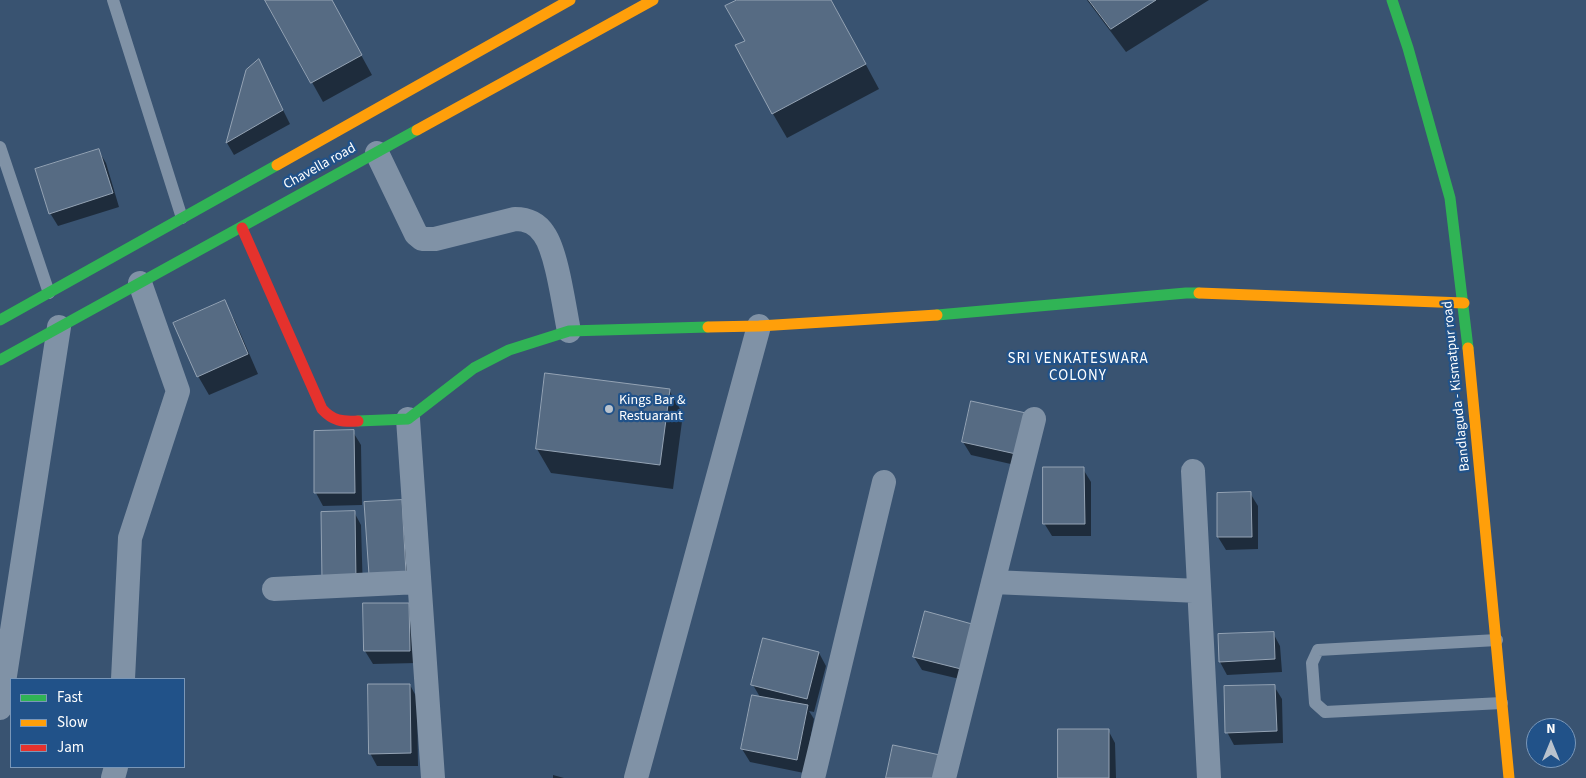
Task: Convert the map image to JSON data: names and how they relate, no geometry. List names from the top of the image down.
{
  "streets": {
    "main road": ["Chavella road", "Bandlaguda - Kismatpur road"]
  },
  "districts": ["SRI VENKATESWARA COLONY"],
  "places": ["Kings Bar & Restuarant"],
  "legend": ["Fast", "Slow", "Jam"],
  "north": "top"
}
